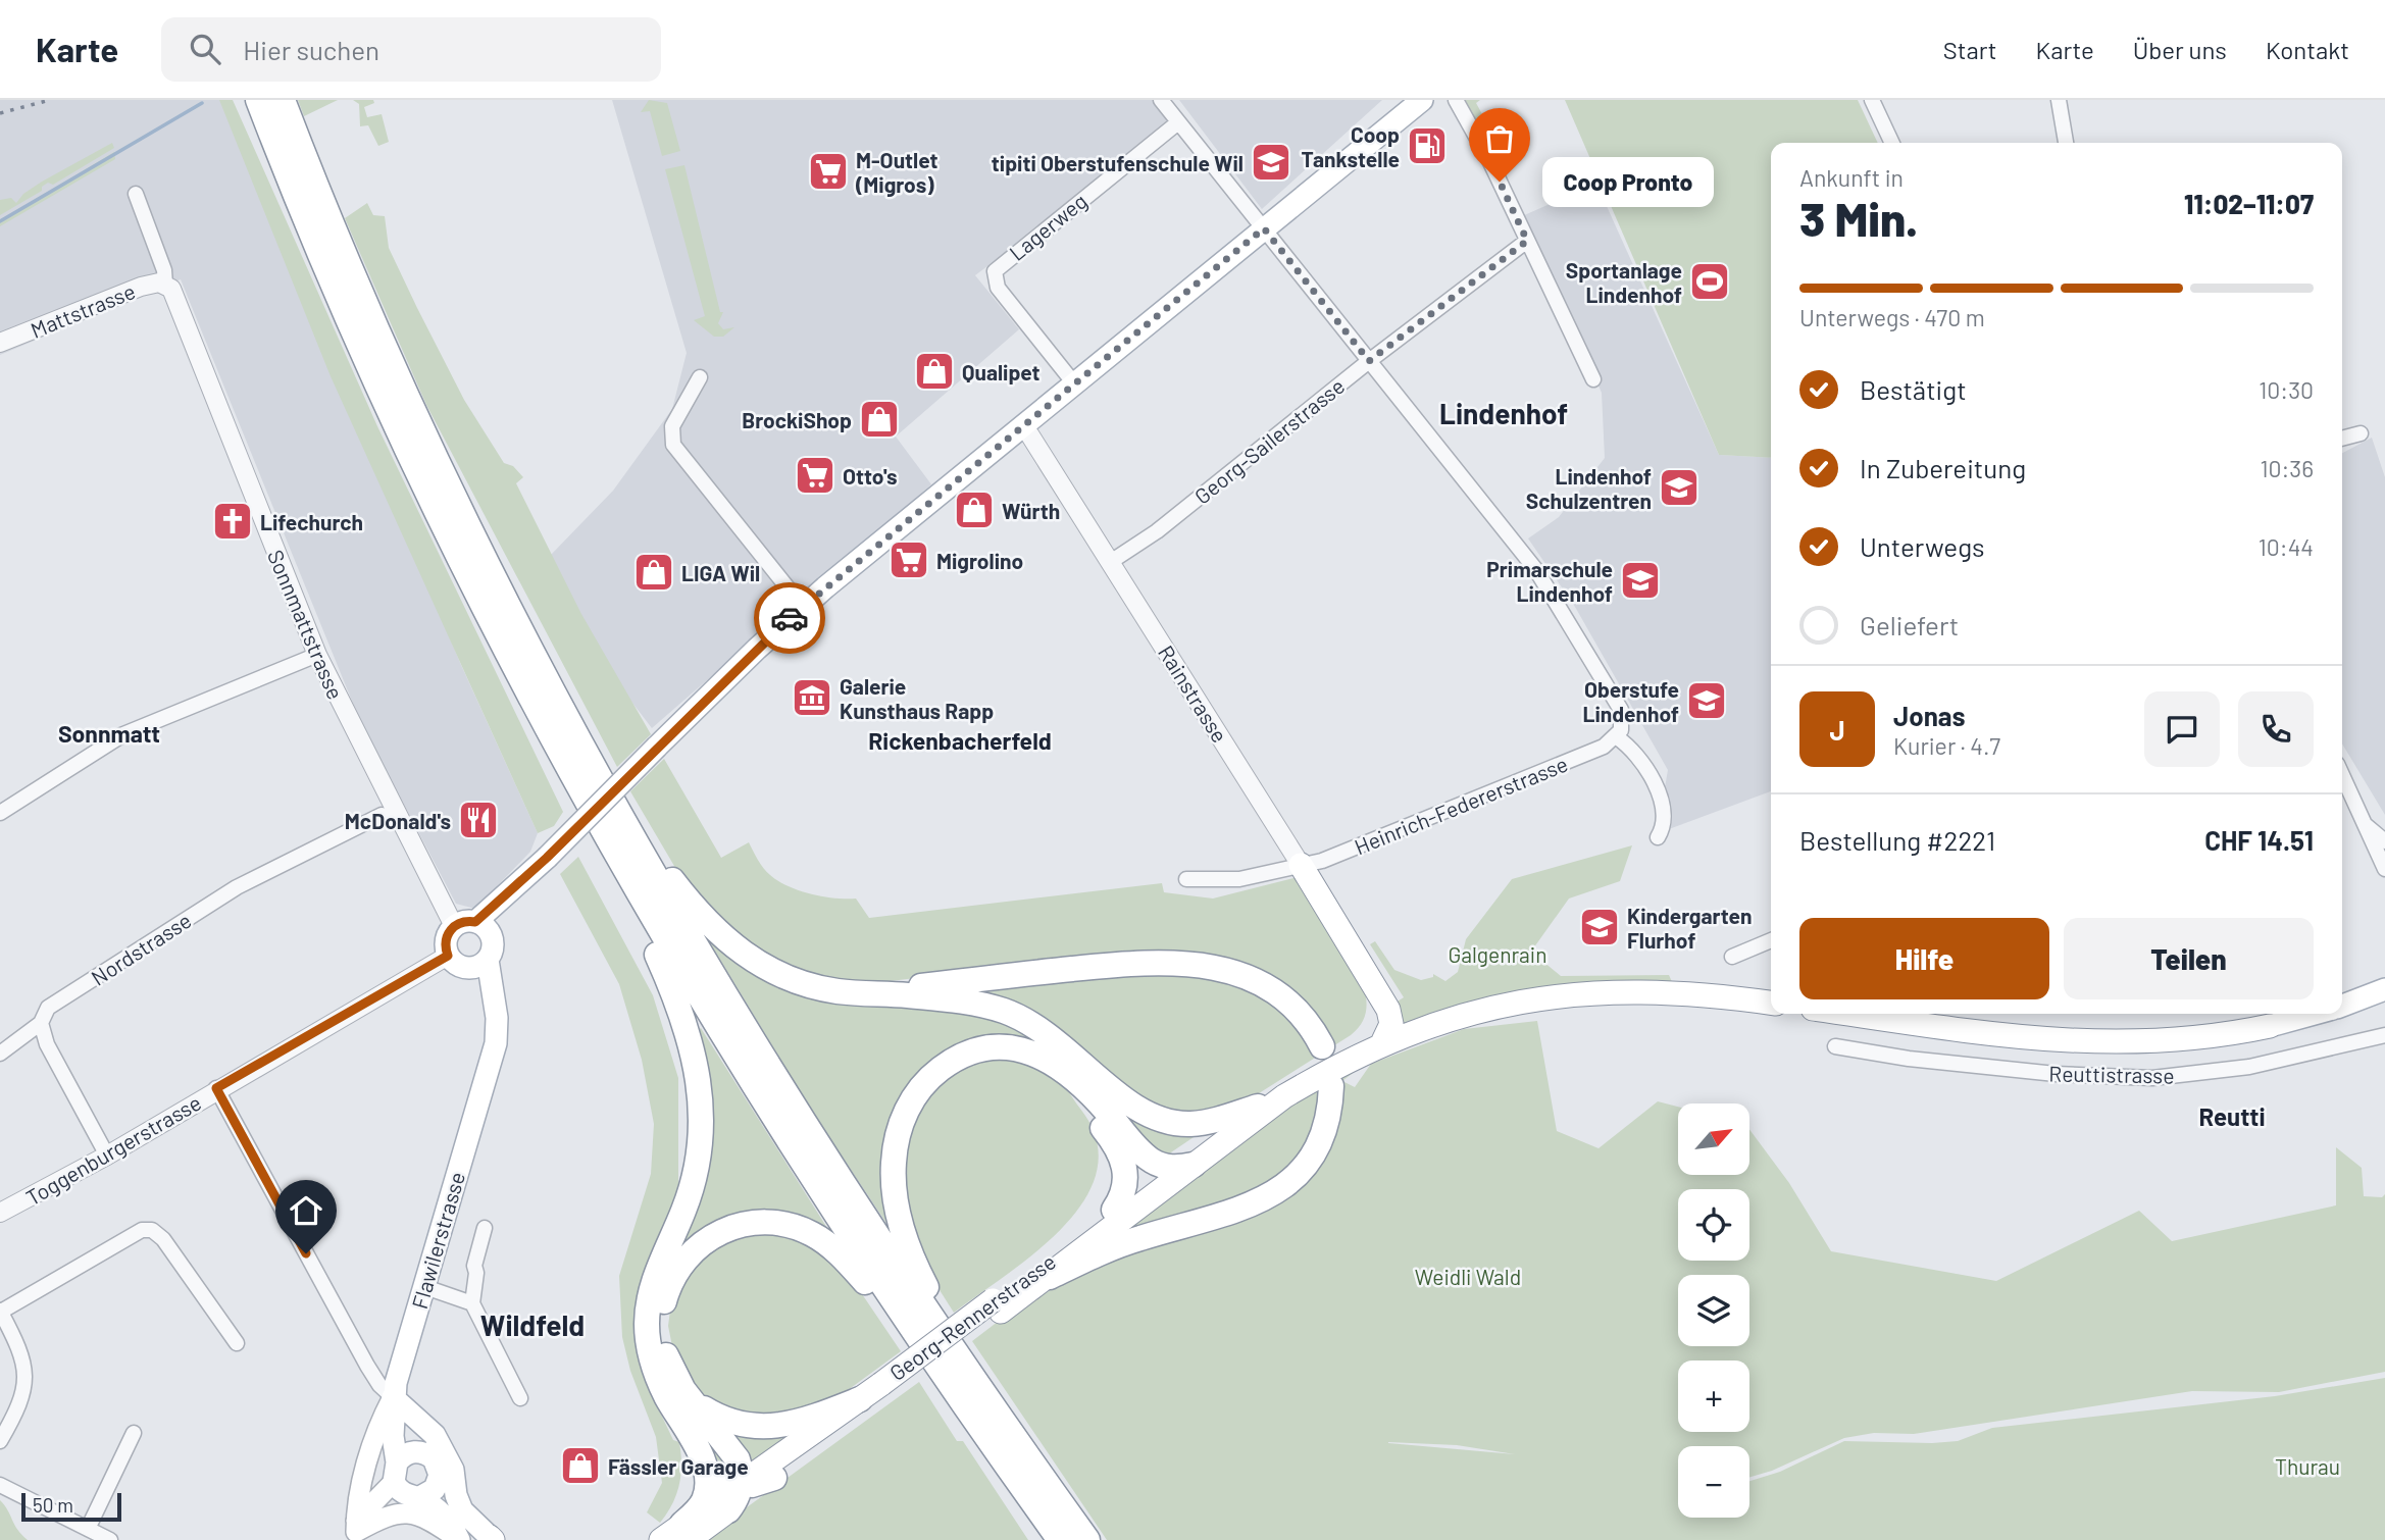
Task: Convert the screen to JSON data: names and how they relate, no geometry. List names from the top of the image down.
{
  "streets": {
    "highway": ["Georg-Rennerstrasse"],
    "main road": ["Flawilerstrasse"],
    "street": [
      "Lagerweg",
      "Mattstrasse",
      "Georg-Sailerstrasse",
      "Sonnmattstrasse",
      "Rainstrasse",
      "Heinrich-Federerstrasse",
      "Nordstrasse",
      "Reuttistrasse",
      "Toggenburgerstrasse"
    ]
  },
  "crossings": [
    ["Mattstrasse", "Sonnmattstrasse"],
    ["Georg-Sailerstrasse", "Rainstrasse"],
    ["Sonnmattstrasse", "Toggenburgerstrasse"],
    ["Sonnmattstrasse", "Flawilerstrasse"],
    ["Rainstrasse", "Heinrich-Federerstrasse"],
    ["Toggenburgerstrasse", "Flawilerstrasse"]
  ],
  "districts": [
    "Lindenhof",
    "Sonnmatt",
    "Rickenbacherfeld",
    "Reutti",
    "Wildfeld"
  ],
  "parks": ["Galgenrain", "Weidli Wald", "Thurau"],
  "places": {
    "fuel station": ["Coop Tankstelle"],
    "school or university": [
      "tipiti Oberstufenschule Wil",
      "Lindenhof Schulzentren",
      "Primarschule Lindenhof",
      "Oberstufe Lindenhof",
      "Kindergarten Flurhof"
    ],
    "supermarket": ["M-Outlet (Migros)", "Otto's", "Migrolino"],
    "other": ["Coop Pronto"],
    "sports": ["Sportanlage Lindenhof"],
    "shop": [
      "Qualipet",
      "BrockiShop",
      "Würth",
      "LIGA Wil",
      "Fässler Garage"
    ],
    "church": ["Lifechurch"],
    "museum": ["Galerie Kunsthaus Rapp"],
    "restaurant": ["McDonald's"]
  },
  "scale_bar": "50 m",
  "north": "top right",
  "page": {
    "header": "Karte",
    "search": "Hier suchen",
    "nav": [
      "Start",
      "Karte",
      "Über uns",
      "Kontakt"
    ],
    "heading": ["3 Min.", "Ankunft in", "11:02–11:07"],
    "panel": [
      "Jonas",
      "Kurier · 4.7",
      "Bestellung #2221",
      "CHF 14.51"
    ],
    "bubble": "Coop Pronto",
    "bar": "Unterwegs · 470 m",
    "list": [
      ["Bestätigt", "10:30"],
      ["In Zubereitung", "10:36"],
      ["Unterwegs", "10:44"],
      "Geliefert"
    ],
    "round": "J",
    "buttons": ["Hilfe", "Teilen"],
    "map_buttons": ["+", "−"],
    "scale": "50 m"
  }
}
